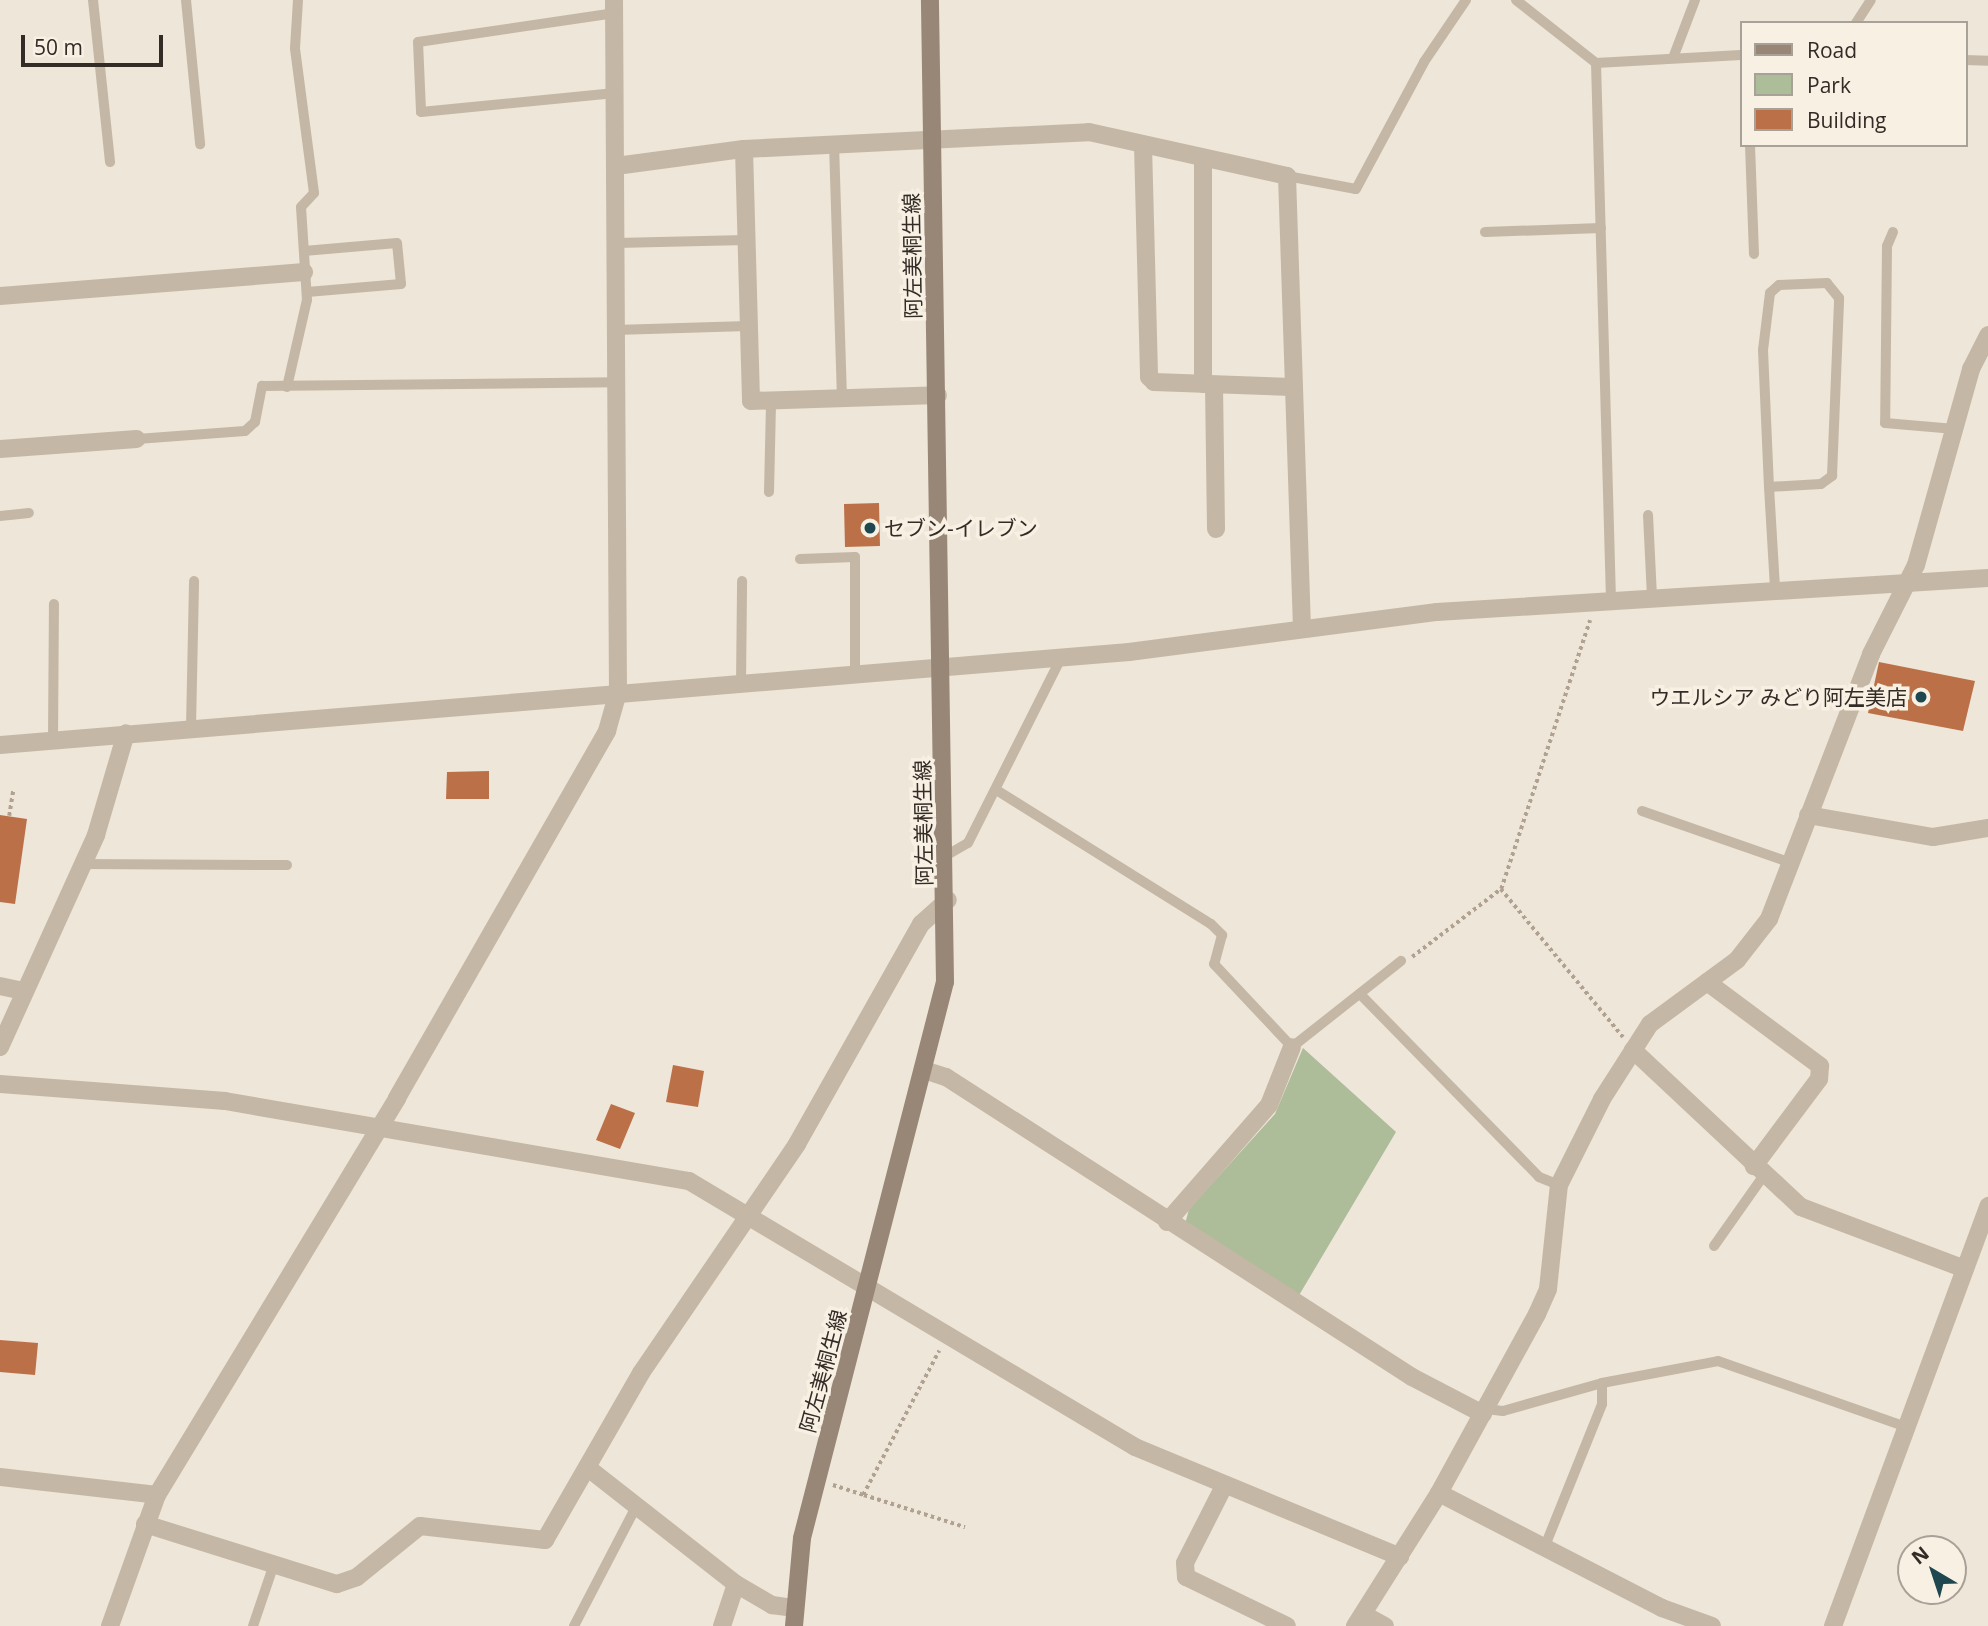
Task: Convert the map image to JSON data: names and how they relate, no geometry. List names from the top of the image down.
{
  "streets": {
    "main road": ["阿左美桐生線"]
  },
  "places": ["セブン-イレブン", "ウエルシア みどり阿左美店"],
  "legend": ["Road", "Park", "Building"],
  "scale_bar": "50 m",
  "north": "top left"
}
